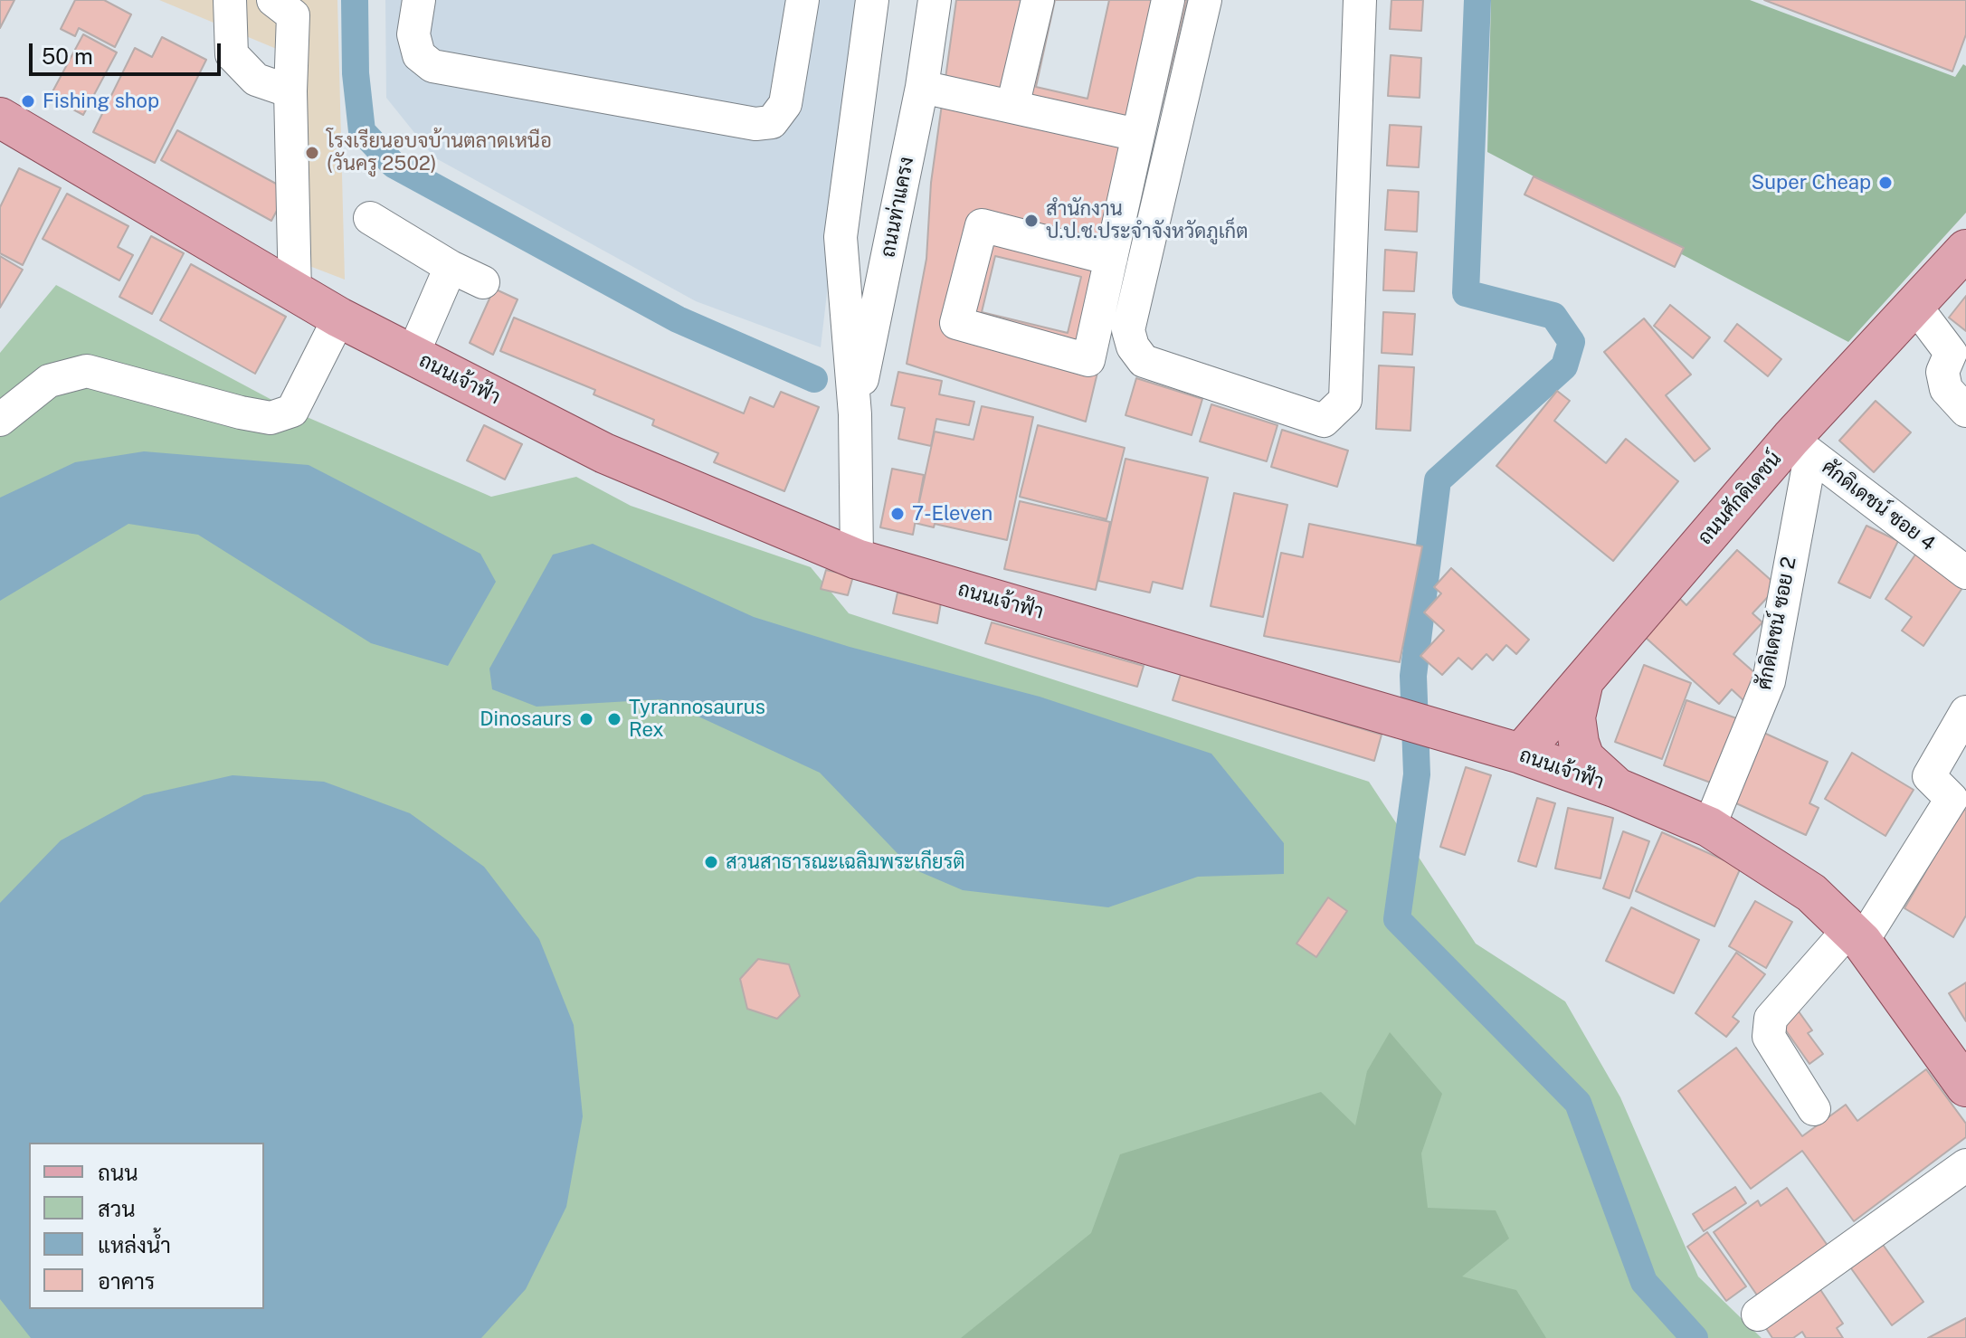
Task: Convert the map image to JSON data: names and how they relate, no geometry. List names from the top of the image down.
{
  "streets": {
    "main road": ["ถนนเจ้าฟ้า", "ถนนศักดิเดชน์"],
    "street": ["ถนนท่าแครง", "ศักดิเดชน์ ซอย 4", "ศักดิเดชน์ ซอย 2"]
  },
  "crossings": [
    ["ถนนท่าแครง", "ถนนเจ้าฟ้า"],
    ["ถนนเจ้าฟ้า", "ถนนศักดิเดชน์"],
    ["ถนนเจ้าฟ้า", "ศักดิเดชน์ ซอย 2"],
    ["ถนนศักดิเดชน์", "ศักดิเดชน์ ซอย 4"],
    ["ถนนศักดิเดชน์", "ศักดิเดชน์ ซอย 2"],
    ["ศักดิเดชน์ ซอย 4", "ศักดิเดชน์ ซอย 2"]
  ],
  "places": [
    "Fishing shop",
    "โรงเรียนอบจบ้านตลาดเหนือ (วันครู 2502)",
    "Super Cheap",
    "สำนักงาน ป.ป.ช.ประจำจังหวัดภูเก็ต",
    "7-Eleven",
    "Dinosaurs",
    "Tyrannosaurus Rex",
    "สวนสาธารณะเฉลิมพระเกียรติ"
  ],
  "legend": [
    "ถนน",
    "สวน",
    "แหล่งน้ำ",
    "อาคาร"
  ],
  "scale_bar": "50 m"
}
